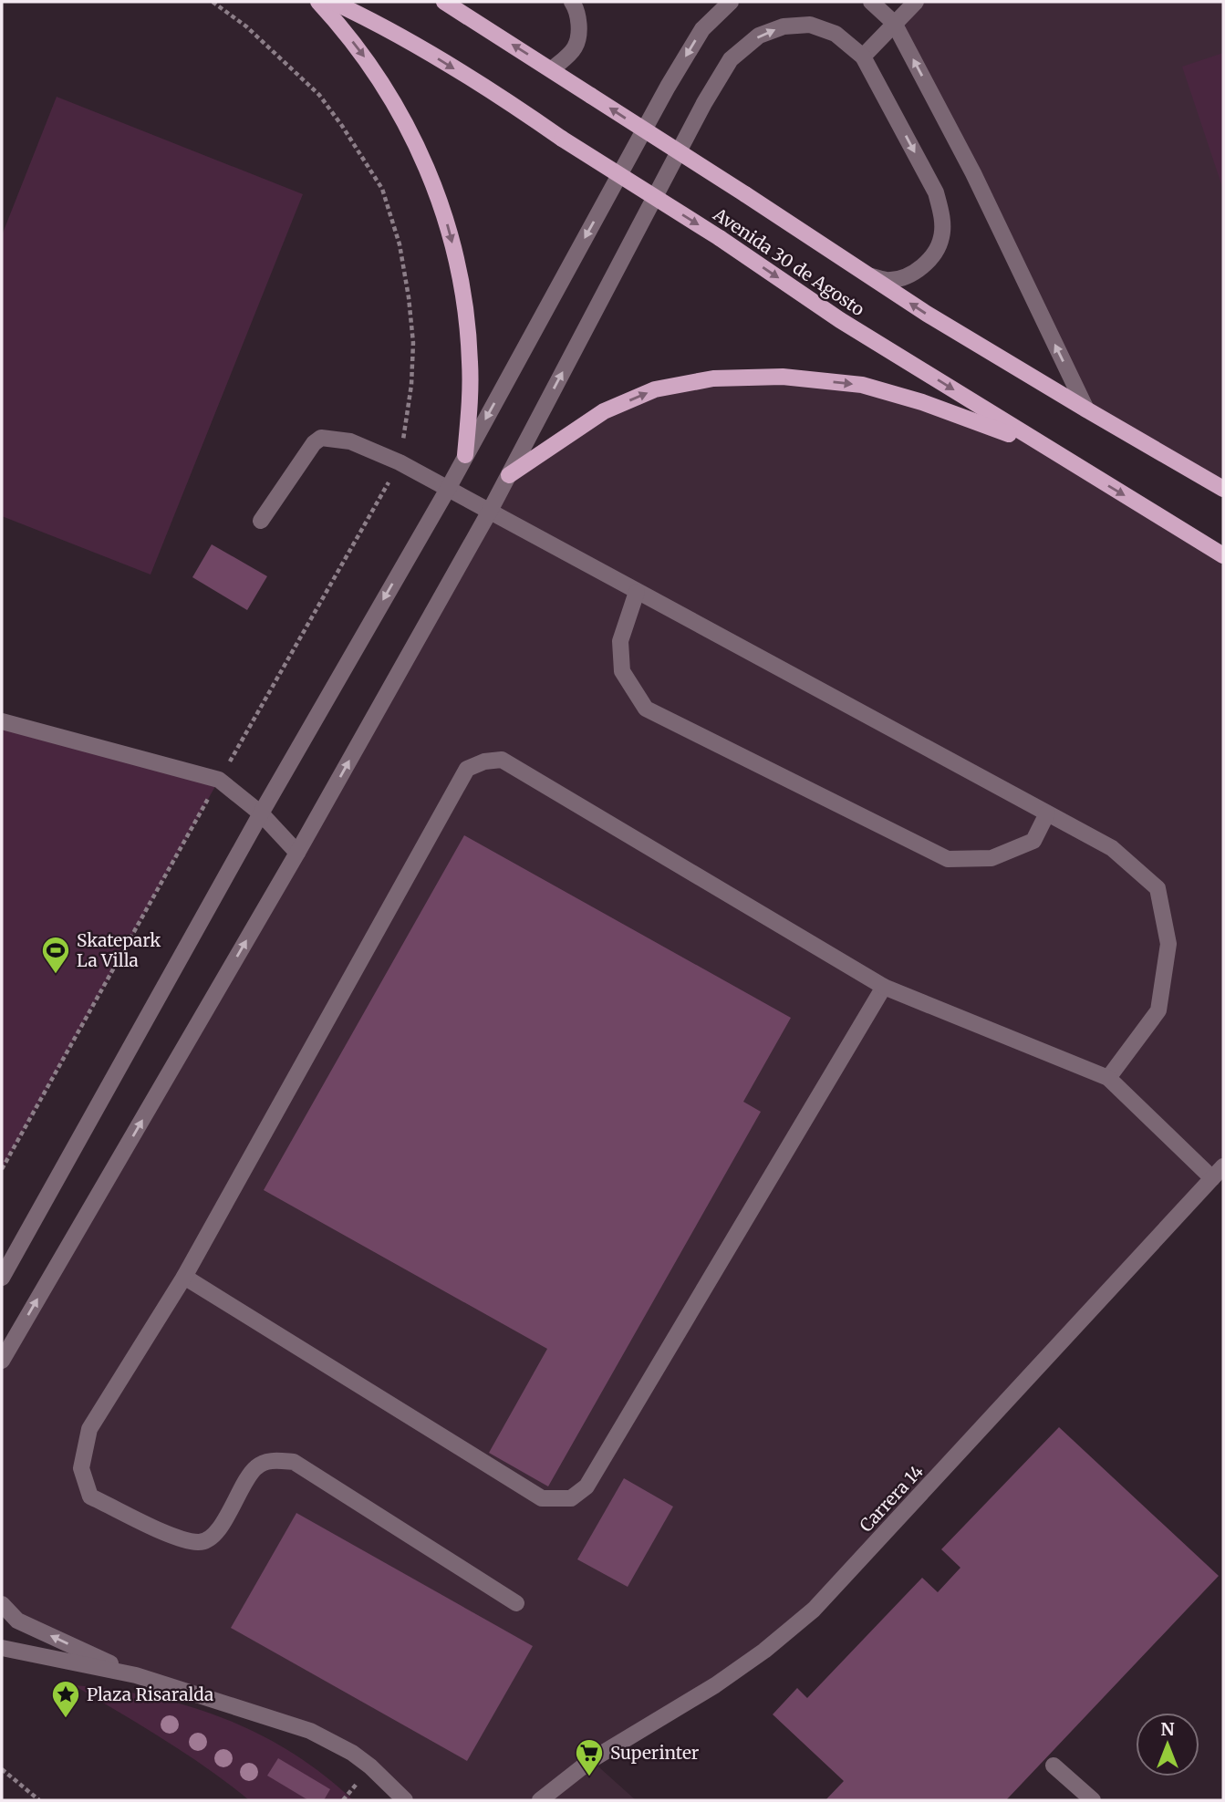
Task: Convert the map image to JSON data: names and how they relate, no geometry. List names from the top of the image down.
{
  "streets": {
    "main road": ["Avenida 30 de Agosto"],
    "street": ["Carrera 14"]
  },
  "places": {
    "sports": ["Skatepark La Villa"],
    "place": ["Plaza Risaralda"],
    "supermarket": ["Superinter"]
  },
  "north": "top"
}
